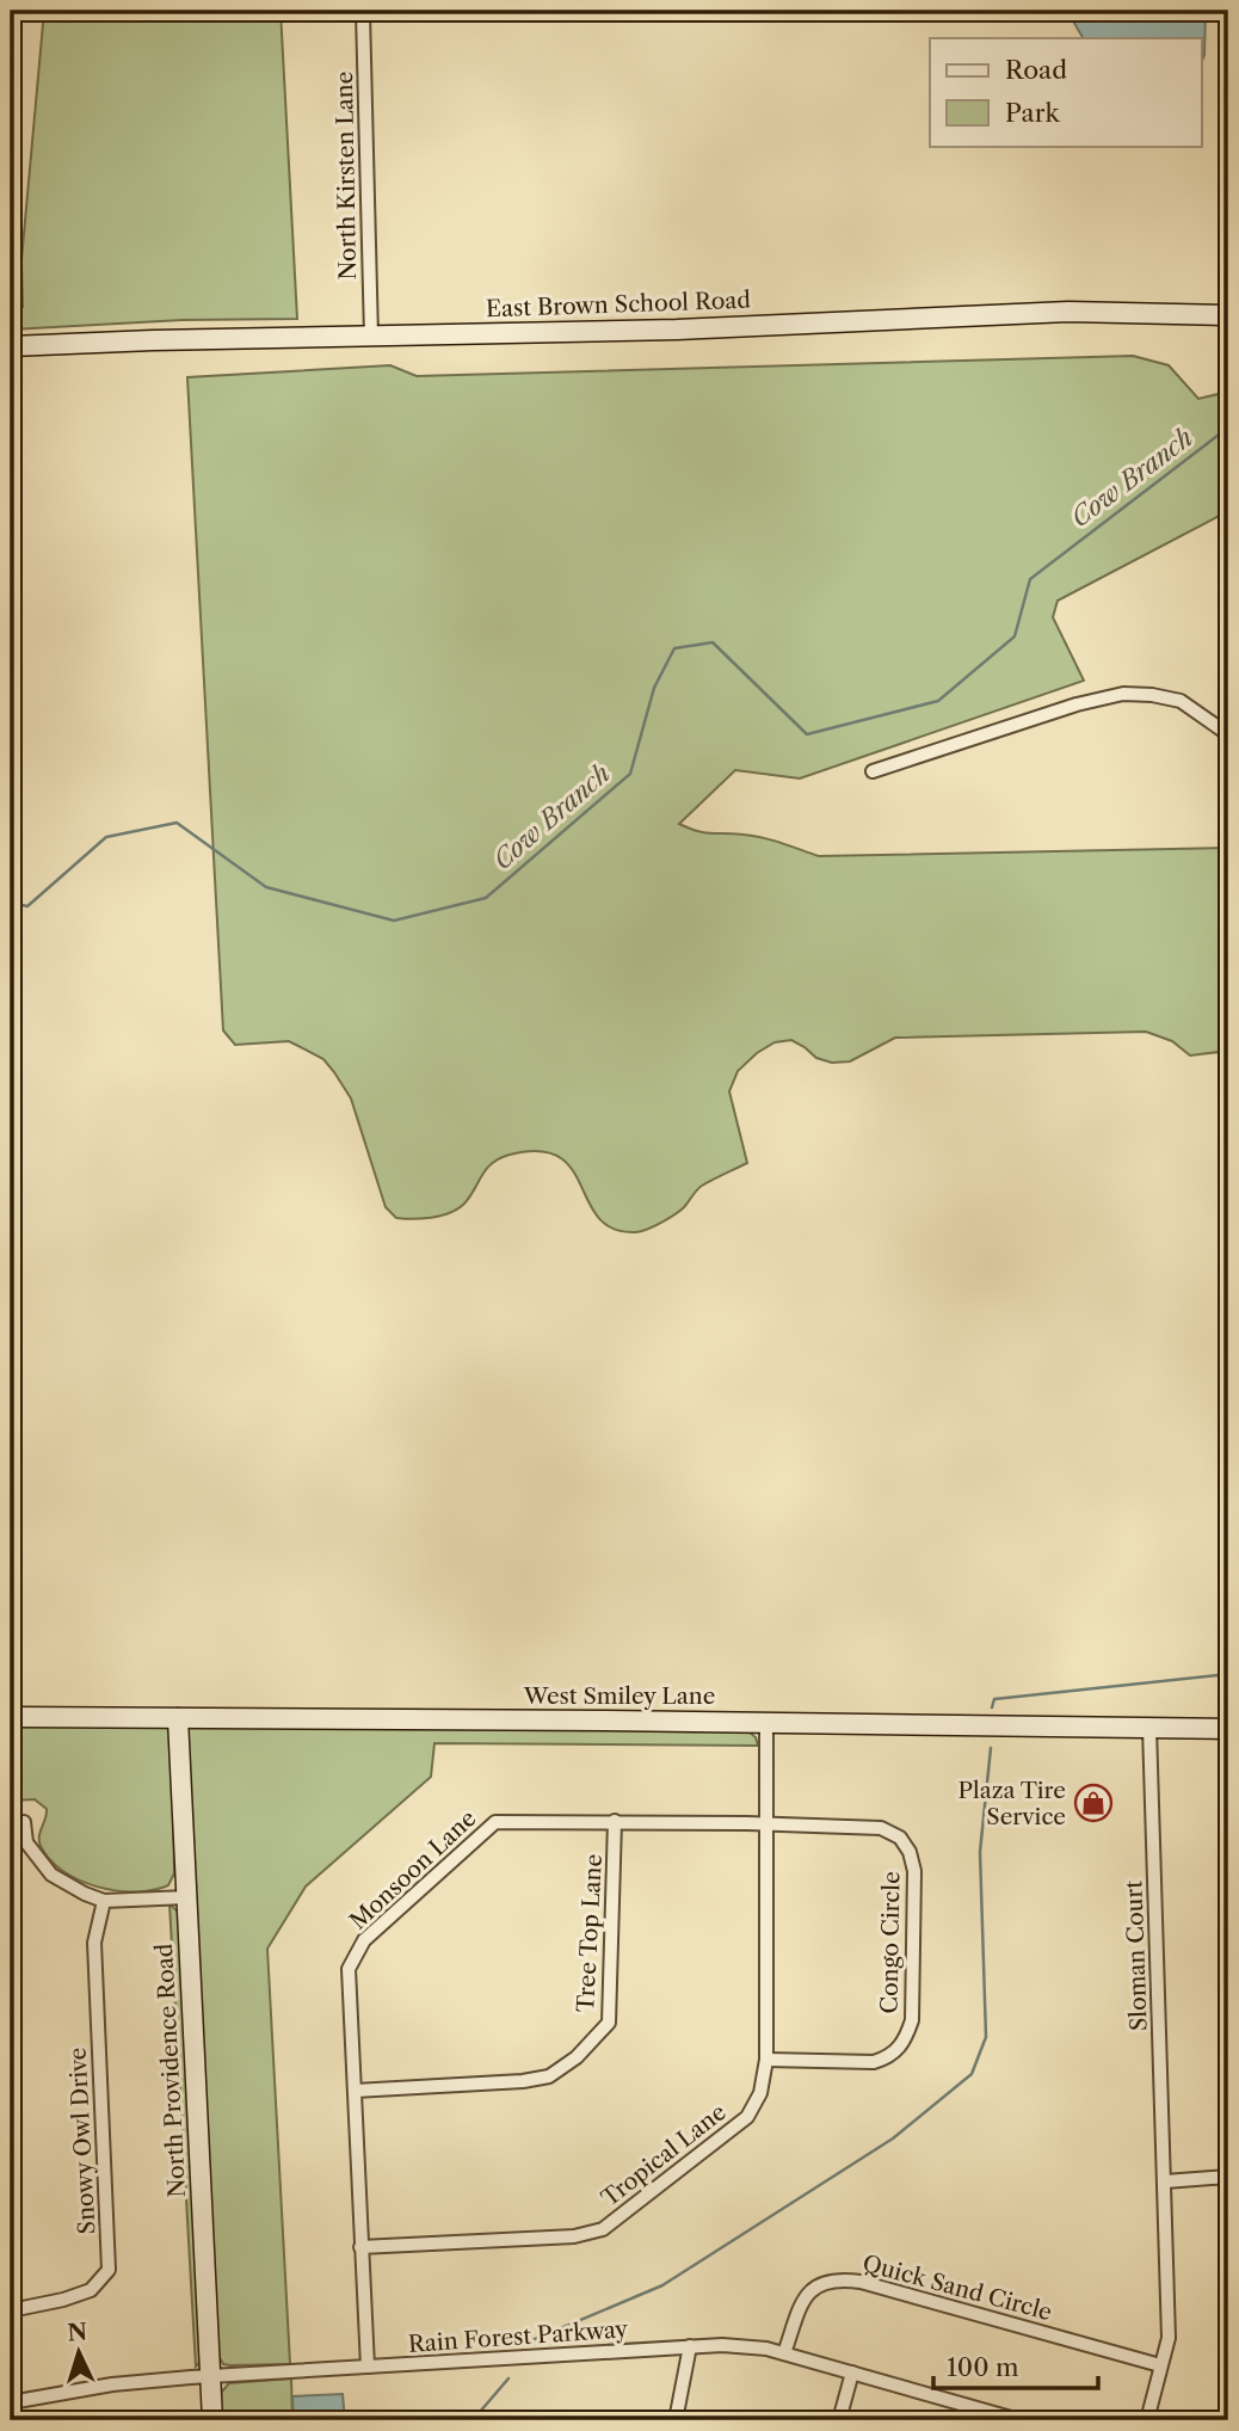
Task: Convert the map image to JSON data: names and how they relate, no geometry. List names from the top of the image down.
{
  "streets": {
    "street": [
      "North Kirsten Lane",
      "East Brown School Road",
      "West Smiley Lane",
      "Monsoon Lane",
      "Tree Top Lane",
      "Congo Circle",
      "Sloman Court",
      "North Providence Road",
      "Snowy Owl Drive",
      "Tropical Lane",
      "Quick Sand Circle",
      "Rain Forest Parkway"
    ]
  },
  "crossings": [
    ["North Kirsten Lane", "East Brown School Road"],
    ["West Smiley Lane", "Sloman Court"],
    ["West Smiley Lane", "North Providence Road"],
    ["West Smiley Lane", "Tropical Lane"],
    ["Monsoon Lane", "Tree Top Lane"],
    ["Monsoon Lane", "Congo Circle"],
    ["Monsoon Lane", "Tropical Lane"],
    ["Monsoon Lane", "Rain Forest Parkway"],
    ["Congo Circle", "Tropical Lane"],
    ["Sloman Court", "Quick Sand Circle"],
    ["North Providence Road", "Rain Forest Parkway"],
    ["Quick Sand Circle", "Rain Forest Parkway"]
  ],
  "water": ["Cow Branch"],
  "places": {
    "shop": ["Plaza Tire Service"]
  },
  "legend": ["Road", "Park"],
  "scale_bar": "100 m",
  "north": "top"
}
